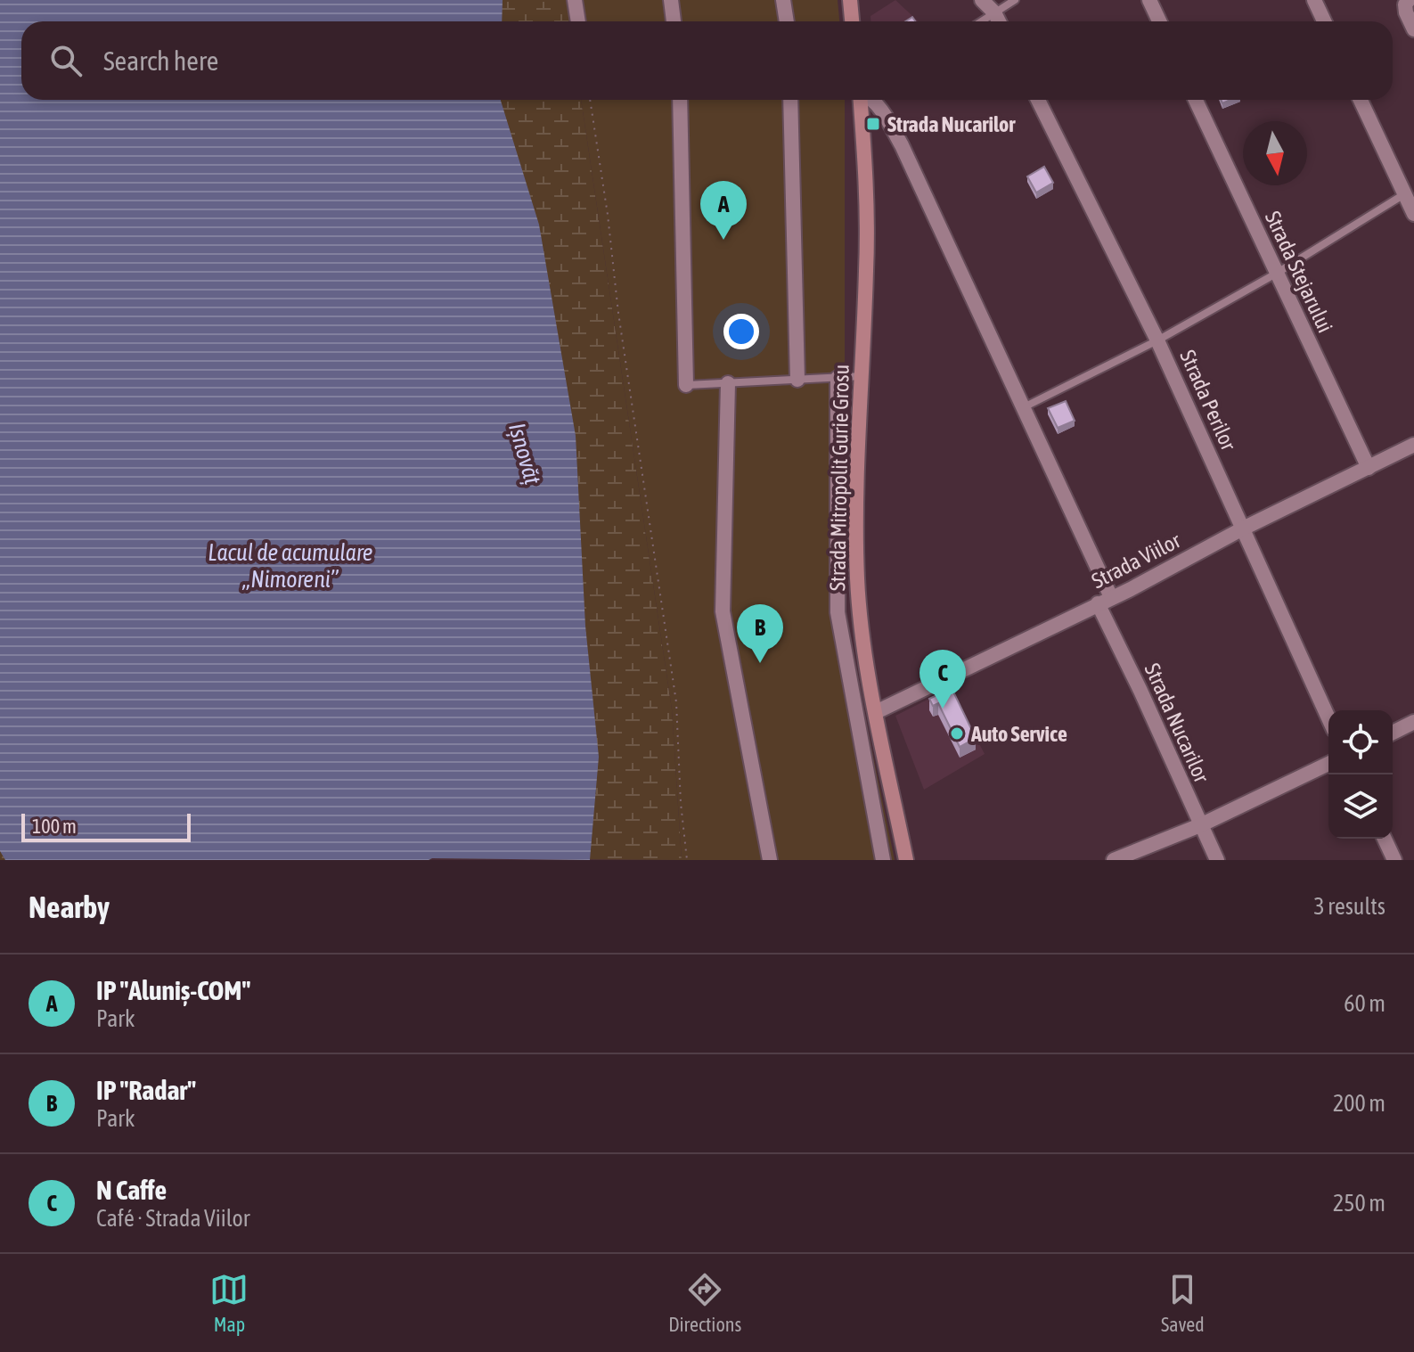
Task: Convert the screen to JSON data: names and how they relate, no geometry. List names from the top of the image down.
{
  "streets": {
    "main road": ["Strada Mitropolit Gurie Grosu"],
    "street": [
      "Strada Stejarului",
      "Strada Perilor",
      "Strada Viilor",
      "Strada Nucarilor"
    ]
  },
  "crossings": [
    ["Strada Stejarului", "Strada Viilor"],
    ["Strada Perilor", "Strada Viilor"],
    ["Strada Mitropolit Gurie Grosu", "Strada Viilor"],
    ["Strada Viilor", "Strada Nucarilor"]
  ],
  "water": ["Ișnovăț", "Lacul de acumulare „Nimoreni”"],
  "places": {
    "transit": ["Strada Nucarilor"],
    "other": ["Auto Service"]
  },
  "scale_bar": "100 m",
  "north": "bottom",
  "page": {
    "search": "Search here",
    "pins": ["A", "B", "C"],
    "scale": "100 m",
    "heading": ["Nearby", "3 results"],
    "list": [
      {
        "mark": "A",
        "name": "IP \"Aluniș-COM\"",
        "note": "Park",
        "value": "60 m"
      },
      {
        "mark": "B",
        "name": "IP \"Radar\"",
        "note": "Park",
        "value": "200 m"
      },
      {
        "mark": "C",
        "name": "N Caffe",
        "note": "Café · Strada Viilor",
        "value": "250 m"
      }
    ],
    "nav": ["Map", "Directions", "Saved"]
  }
}
